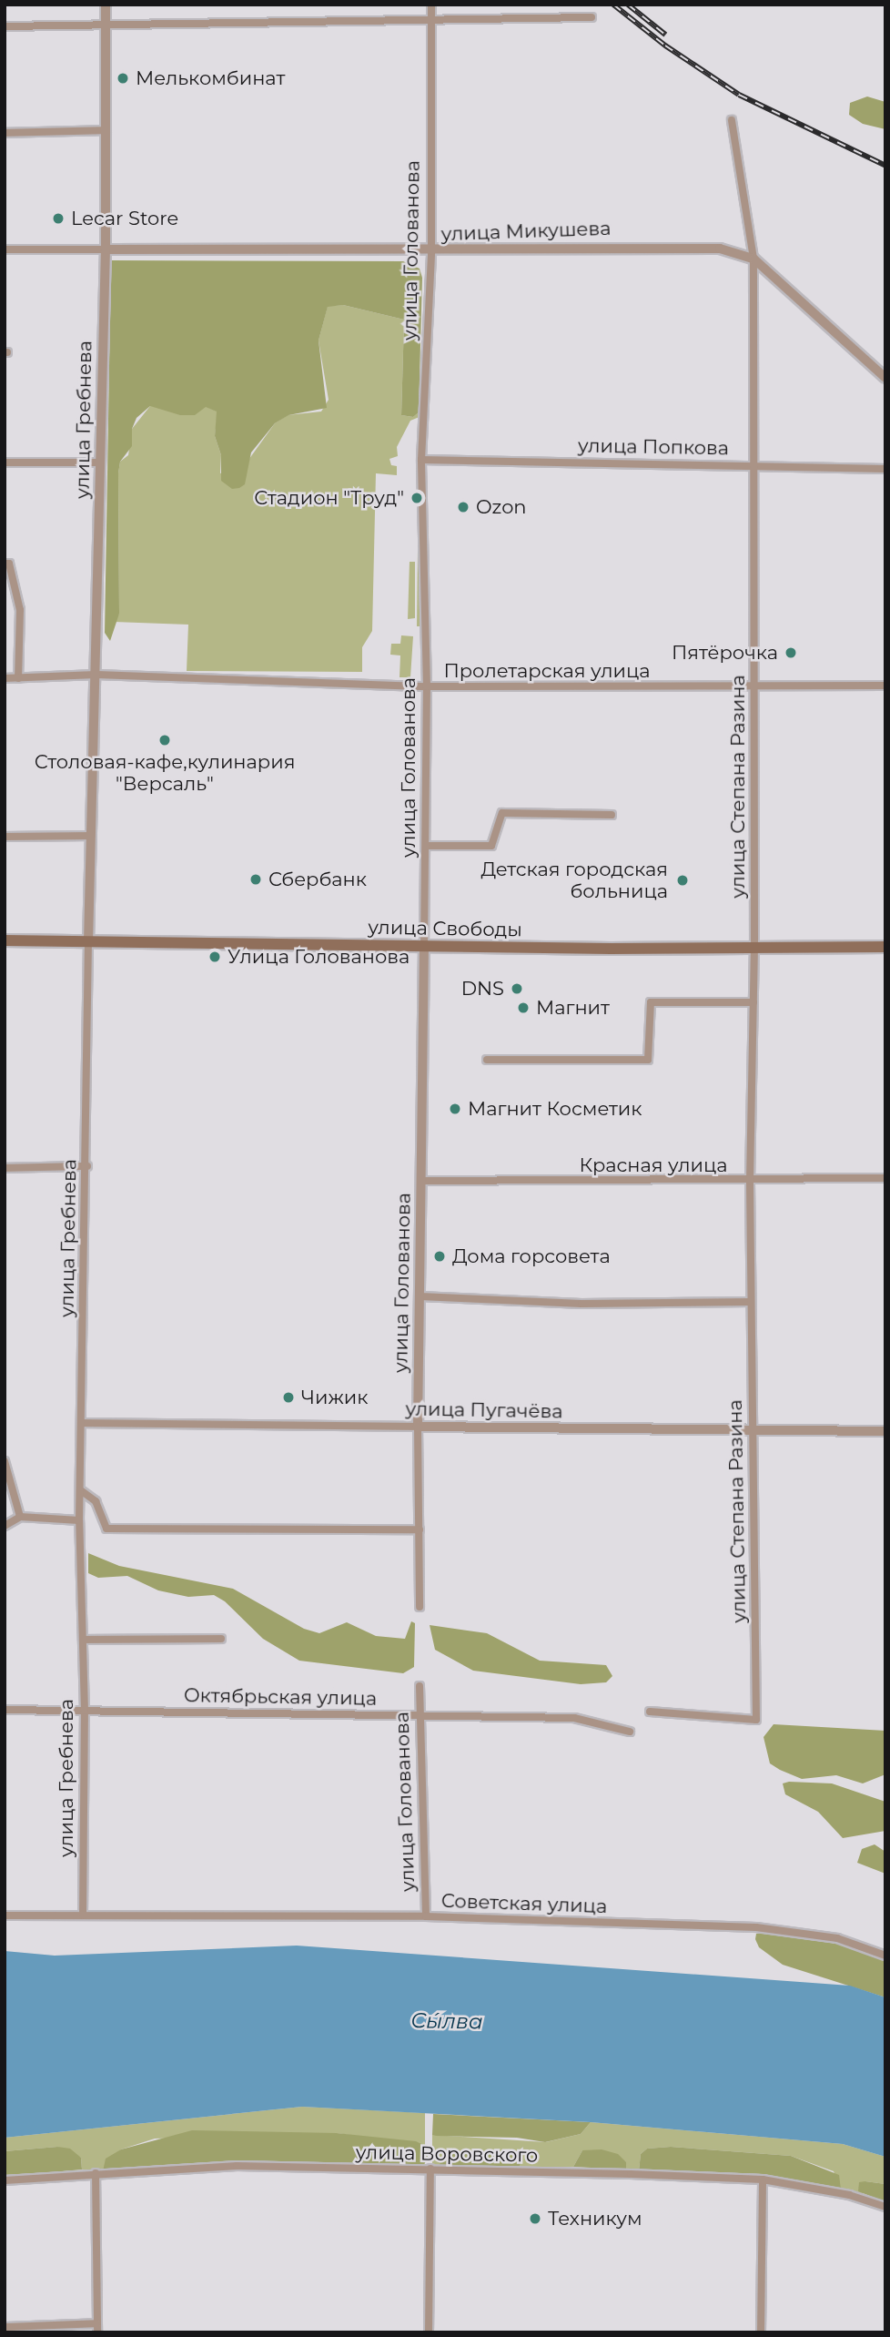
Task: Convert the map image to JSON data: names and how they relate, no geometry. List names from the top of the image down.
{
  "streets": {
    "main road": ["улица Свободы"],
    "street": [
      "улица Микушева",
      "улица Голованова",
      "улица Гребнева",
      "улица Попкова",
      "Пролетарская улица",
      "улица Степана Разина",
      "Красная улица",
      "улица Пугачёва",
      "Октябрьская улица",
      "Советская улица",
      "улица Воровского"
    ]
  },
  "crossings": [
    ["улица Микушева", "улица Голованова"],
    ["улица Микушева", "улица Гребнева"],
    ["улица Микушева", "улица Степана Разина"],
    ["улица Голованова", "улица Попкова"],
    ["улица Голованова", "Пролетарская улица"],
    ["улица Голованова", "улица Свободы"],
    ["улица Голованова", "Красная улица"],
    ["улица Голованова", "улица Пугачёва"],
    ["улица Голованова", "Октябрьская улица"],
    ["улица Голованова", "Советская улица"],
    ["улица Гребнева", "Пролетарская улица"],
    ["улица Гребнева", "улица Свободы"],
    ["улица Гребнева", "улица Пугачёва"],
    ["улица Гребнева", "Октябрьская улица"],
    ["улица Гребнева", "Советская улица"],
    ["улица Попкова", "улица Степана Разина"],
    ["Пролетарская улица", "улица Степана Разина"],
    ["улица Степана Разина", "улица Свободы"],
    ["улица Степана Разина", "Красная улица"],
    ["улица Степана Разина", "улица Пугачёва"]
  ],
  "water": ["Сы́лва"],
  "places": [
    "Мелькомбинат",
    "Lecar Store",
    "Стадион \"Труд\"",
    "Ozon",
    "Пятёрочка",
    "Столовая-кафе,кулинария \"Версаль\"",
    "Сбербанк",
    "Детская городская больница",
    "Улица Голованова",
    "DNS",
    "Магнит",
    "Магнит Косметик",
    "Дома горсовета",
    "Чижик",
    "Техникум"
  ]
}
